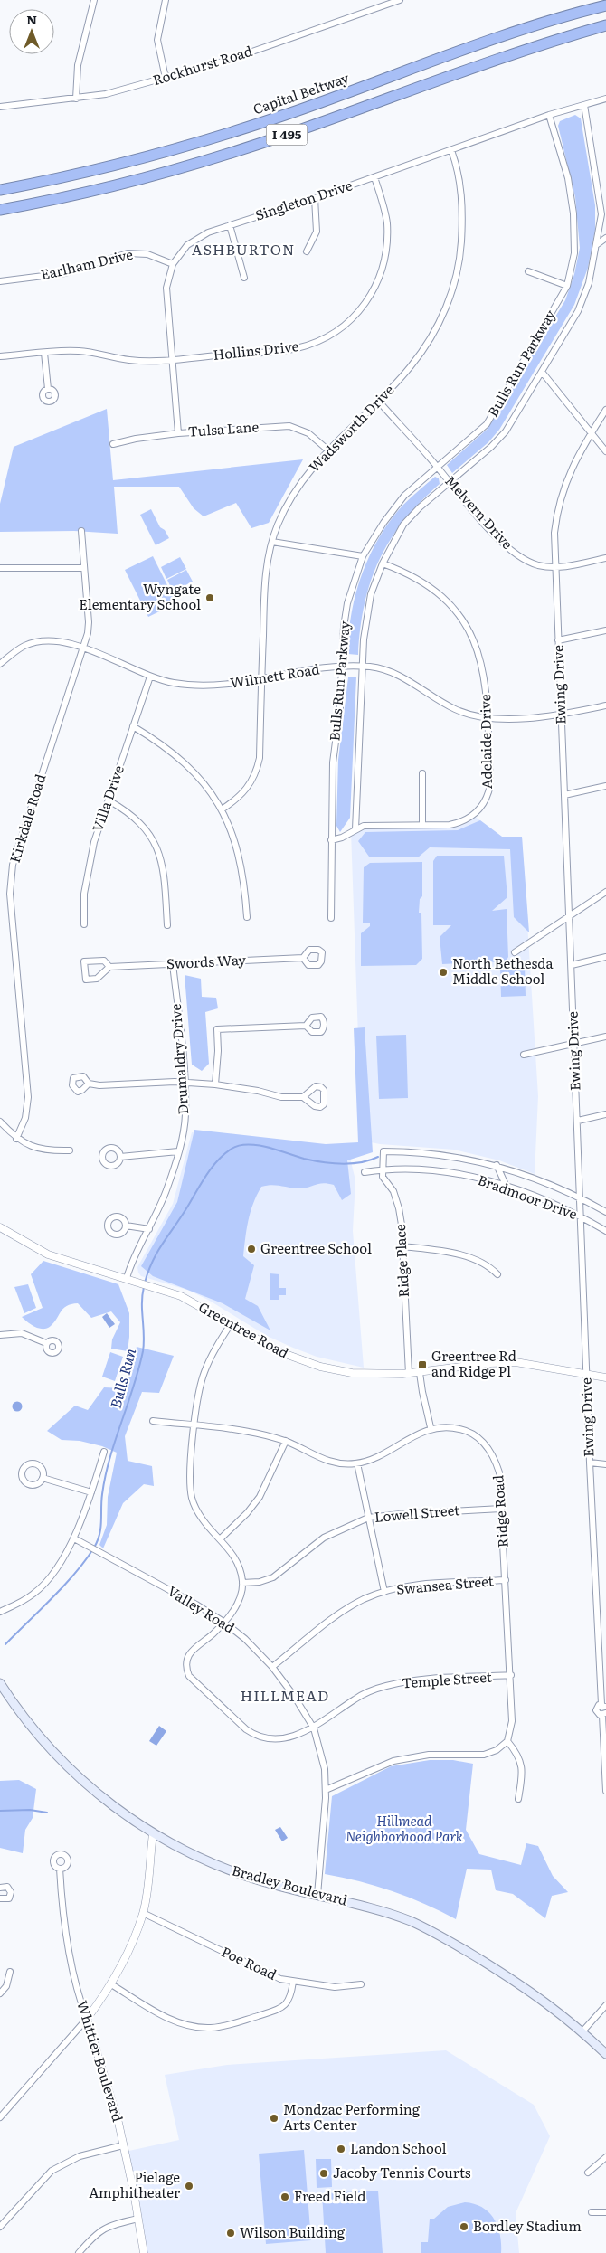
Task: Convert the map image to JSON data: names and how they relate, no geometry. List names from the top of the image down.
{
  "streets": {
    "highway": ["Capital Beltway", "I 495"],
    "main road": ["Bradley Boulevard"],
    "street": [
      "Rockhurst Road",
      "Singleton Drive",
      "Earlham Drive",
      "Hollins Drive",
      "Bulls Run Parkway",
      "Wadsworth Drive",
      "Tulsa Lane",
      "Melvern Drive",
      "Wilmett Road",
      "Ewing Drive",
      "Adelaide Drive",
      "Villa Drive",
      "Kirkdale Road",
      "Swords Way",
      "Drumaldry Drive",
      "Bradmoor Drive",
      "Ridge Place",
      "Greentree Road",
      "Ridge Road",
      "Lowell Street",
      "Swansea Street",
      "Valley Road",
      "Temple Street",
      "Poe Road",
      "Whittier Boulevard"
    ]
  },
  "crossings": [
    ["Singleton Drive", "Earlham Drive"],
    ["Singleton Drive", "Hollins Drive"],
    ["Singleton Drive", "Bulls Run Parkway"],
    ["Singleton Drive", "Wadsworth Drive"],
    ["Singleton Drive", "Tulsa Lane"],
    ["Bulls Run Parkway", "Melvern Drive"],
    ["Bulls Run Parkway", "Wilmett Road"],
    ["Bulls Run Parkway", "Adelaide Drive"],
    ["Wadsworth Drive", "Tulsa Lane"],
    ["Wadsworth Drive", "Melvern Drive"],
    ["Wadsworth Drive", "Wilmett Road"],
    ["Melvern Drive", "Ewing Drive"],
    ["Wilmett Road", "Ewing Drive"],
    ["Wilmett Road", "Adelaide Drive"],
    ["Wilmett Road", "Villa Drive"],
    ["Wilmett Road", "Kirkdale Road"],
    ["Ewing Drive", "Bradmoor Drive"],
    ["Ewing Drive", "Greentree Road"],
    ["Swords Way", "Drumaldry Drive"],
    ["Drumaldry Drive", "Greentree Road"],
    ["Bradmoor Drive", "Ridge Place"],
    ["Ridge Place", "Greentree Road"],
    ["Ridge Road", "Lowell Street"],
    ["Ridge Road", "Swansea Street"],
    ["Ridge Road", "Temple Street"],
    ["Lowell Street", "Temple Street"],
    ["Swansea Street", "Valley Road"],
    ["Valley Road", "Temple Street"],
    ["Valley Road", "Bradley Boulevard"]
  ],
  "districts": ["ASHBURTON", "HILLMEAD"],
  "water": ["Bulls Run"],
  "parks": ["Hillmead Neighborhood Park"],
  "places": {
    "other": [
      "Wyngate Elementary School",
      "North Bethesda Middle School",
      "Greentree School",
      "Mondzac Performing Arts Center",
      "Landon School",
      "Jacoby Tennis Courts",
      "Pielage Amphitheater",
      "Freed Field",
      "Bordley Stadium",
      "Wilson Building"
    ],
    "transit": ["Greentree Rd and Ridge Pl"]
  },
  "north": "top"
}
